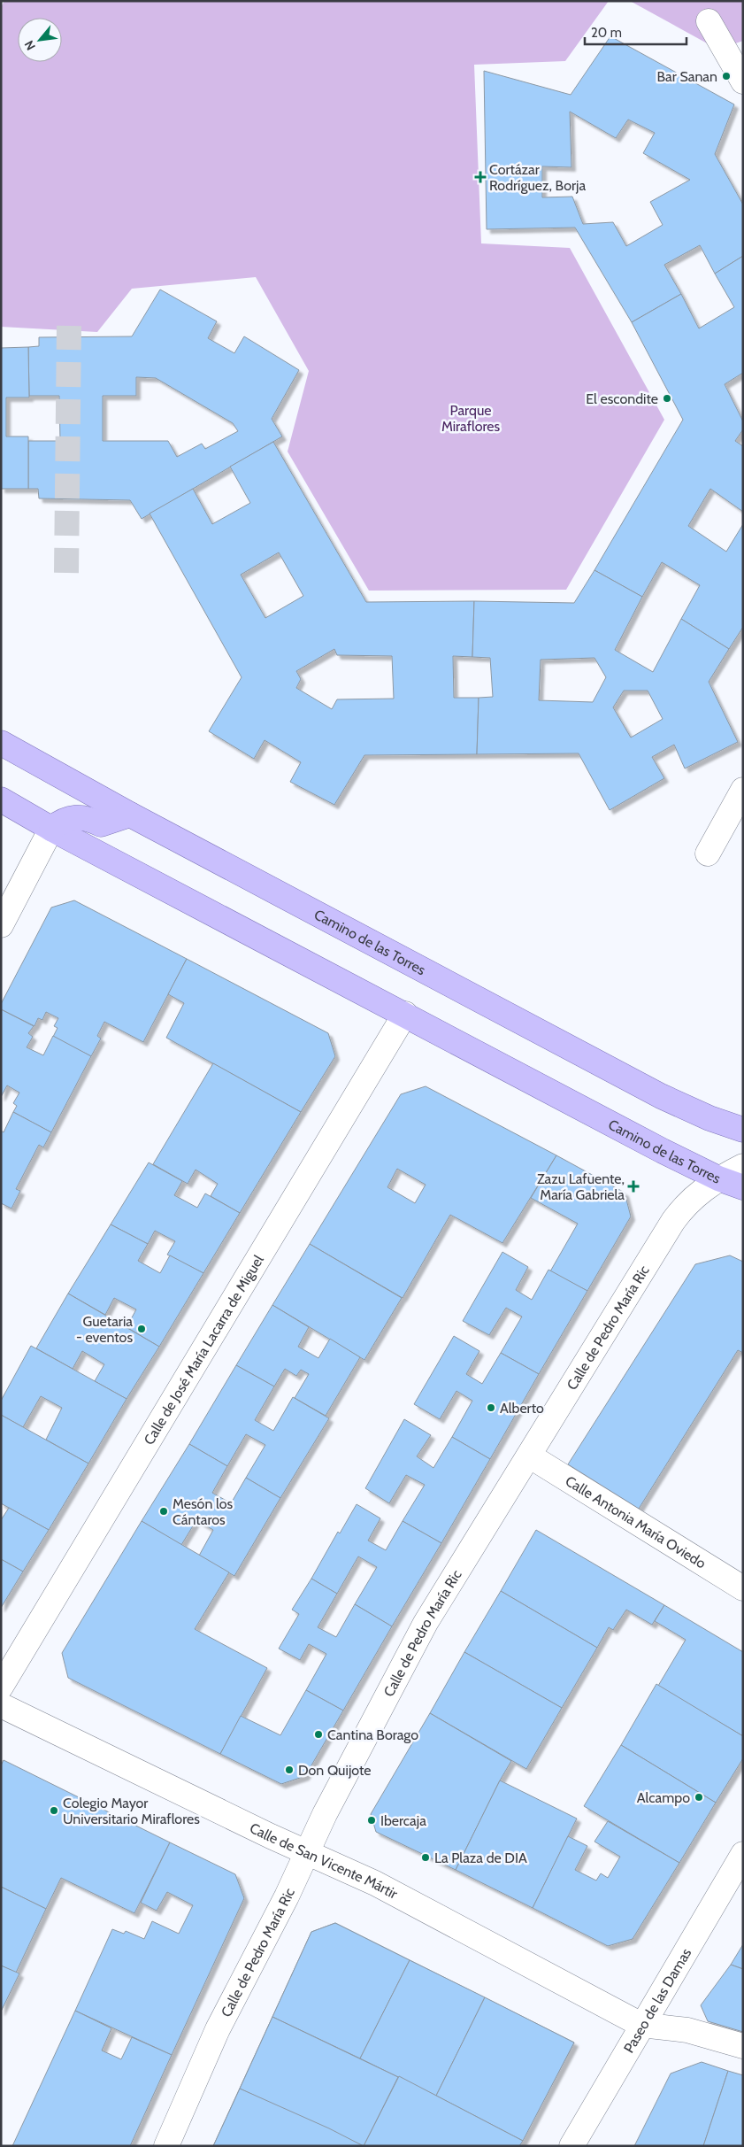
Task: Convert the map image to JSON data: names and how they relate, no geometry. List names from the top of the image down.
{
  "streets": {
    "main road": ["Camino de las Torres"],
    "street": [
      "Calle de Pedro María Ric",
      "Calle de José María Lacarra de Miguel",
      "Calle Antonia María Oviedo",
      "Calle de San Vicente Mártir",
      "Paseo de las Damas"
    ]
  },
  "crossings": [
    ["Camino de las Torres", "Calle de Pedro María Ric"],
    ["Camino de las Torres", "Calle de José María Lacarra de Miguel"],
    ["Calle de Pedro María Ric", "Calle Antonia María Oviedo"],
    ["Calle de Pedro María Ric", "Calle de San Vicente Mártir"],
    ["Calle de San Vicente Mártir", "Paseo de las Damas"]
  ],
  "parks": ["Parque Miraflores"],
  "places": {
    "other": [
      "Bar Sanan",
      "El escondite",
      "Guetaria - eventos",
      "Alberto",
      "Mesón los Cántaros",
      "Cantina Borago",
      "Don Quijote",
      "Alcampo",
      "Colegio Mayor Universitario Miraflores",
      "Ibercaja",
      "La Plaza de DIA"
    ],
    "health": ["Cortázar Rodríguez, Borja", "Zazu Lafuente, María Gabriela"]
  },
  "scale_bar": "20 m",
  "north": "bottom left"
}
